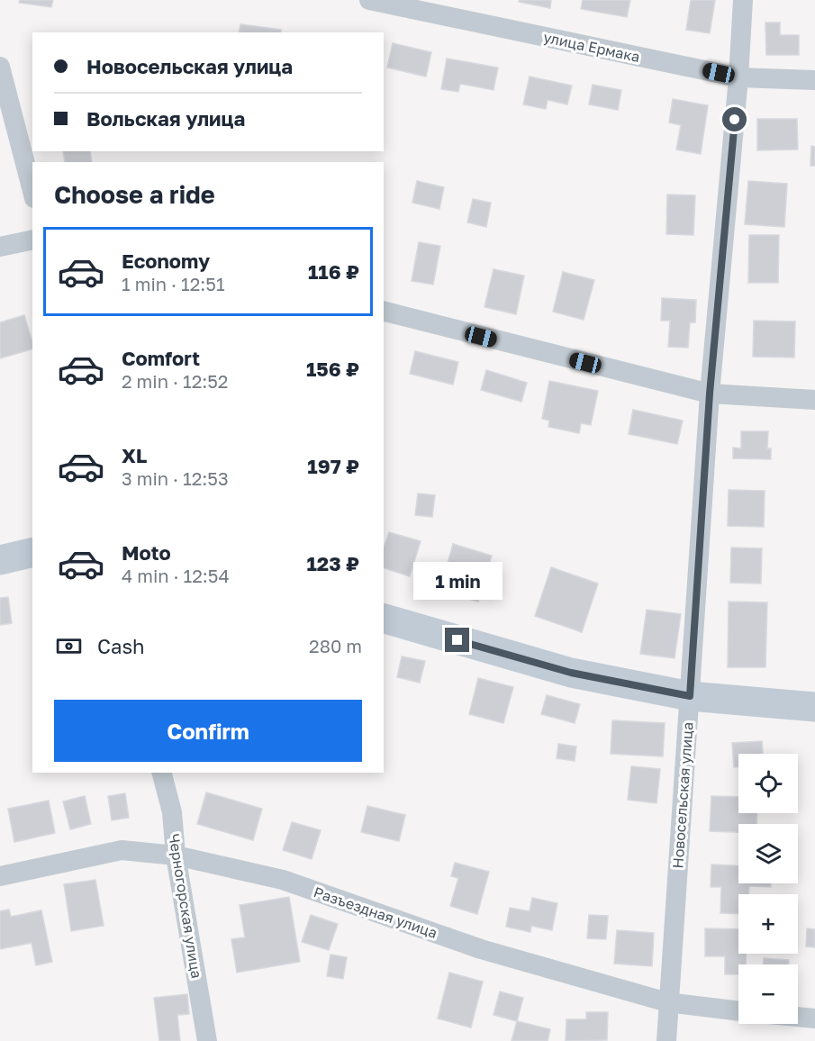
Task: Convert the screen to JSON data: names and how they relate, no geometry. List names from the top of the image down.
{
  "streets": {
    "street": [
      "улица Ермака",
      "Новосельская улица",
      "Черногорская улица",
      "Разъездная улица"
    ]
  },
  "crossings": [
    ["улица Ермака", "Новосельская улица"],
    ["Новосельская улица", "Разъездная улица"],
    ["Черногорская улица", "Разъездная улица"]
  ],
  "page": {
    "banner": ["Новосельская улица", "Вольская улица"],
    "heading": "Choose a ride",
    "list": [
      {
        "name": "Economy",
        "note": "1 min · 12:51",
        "value": "116 ₽"
      },
      {
        "name": "Comfort",
        "note": "2 min · 12:52",
        "value": "156 ₽"
      },
      {
        "name": "XL",
        "note": "3 min · 12:53",
        "value": "197 ₽"
      },
      {
        "name": "Moto",
        "note": "4 min · 12:54",
        "value": "123 ₽"
      }
    ],
    "bubble": "1 min",
    "pay": ["Cash", "280 m"],
    "buttons": "Confirm",
    "map_buttons": ["+", "−"]
  }
}
